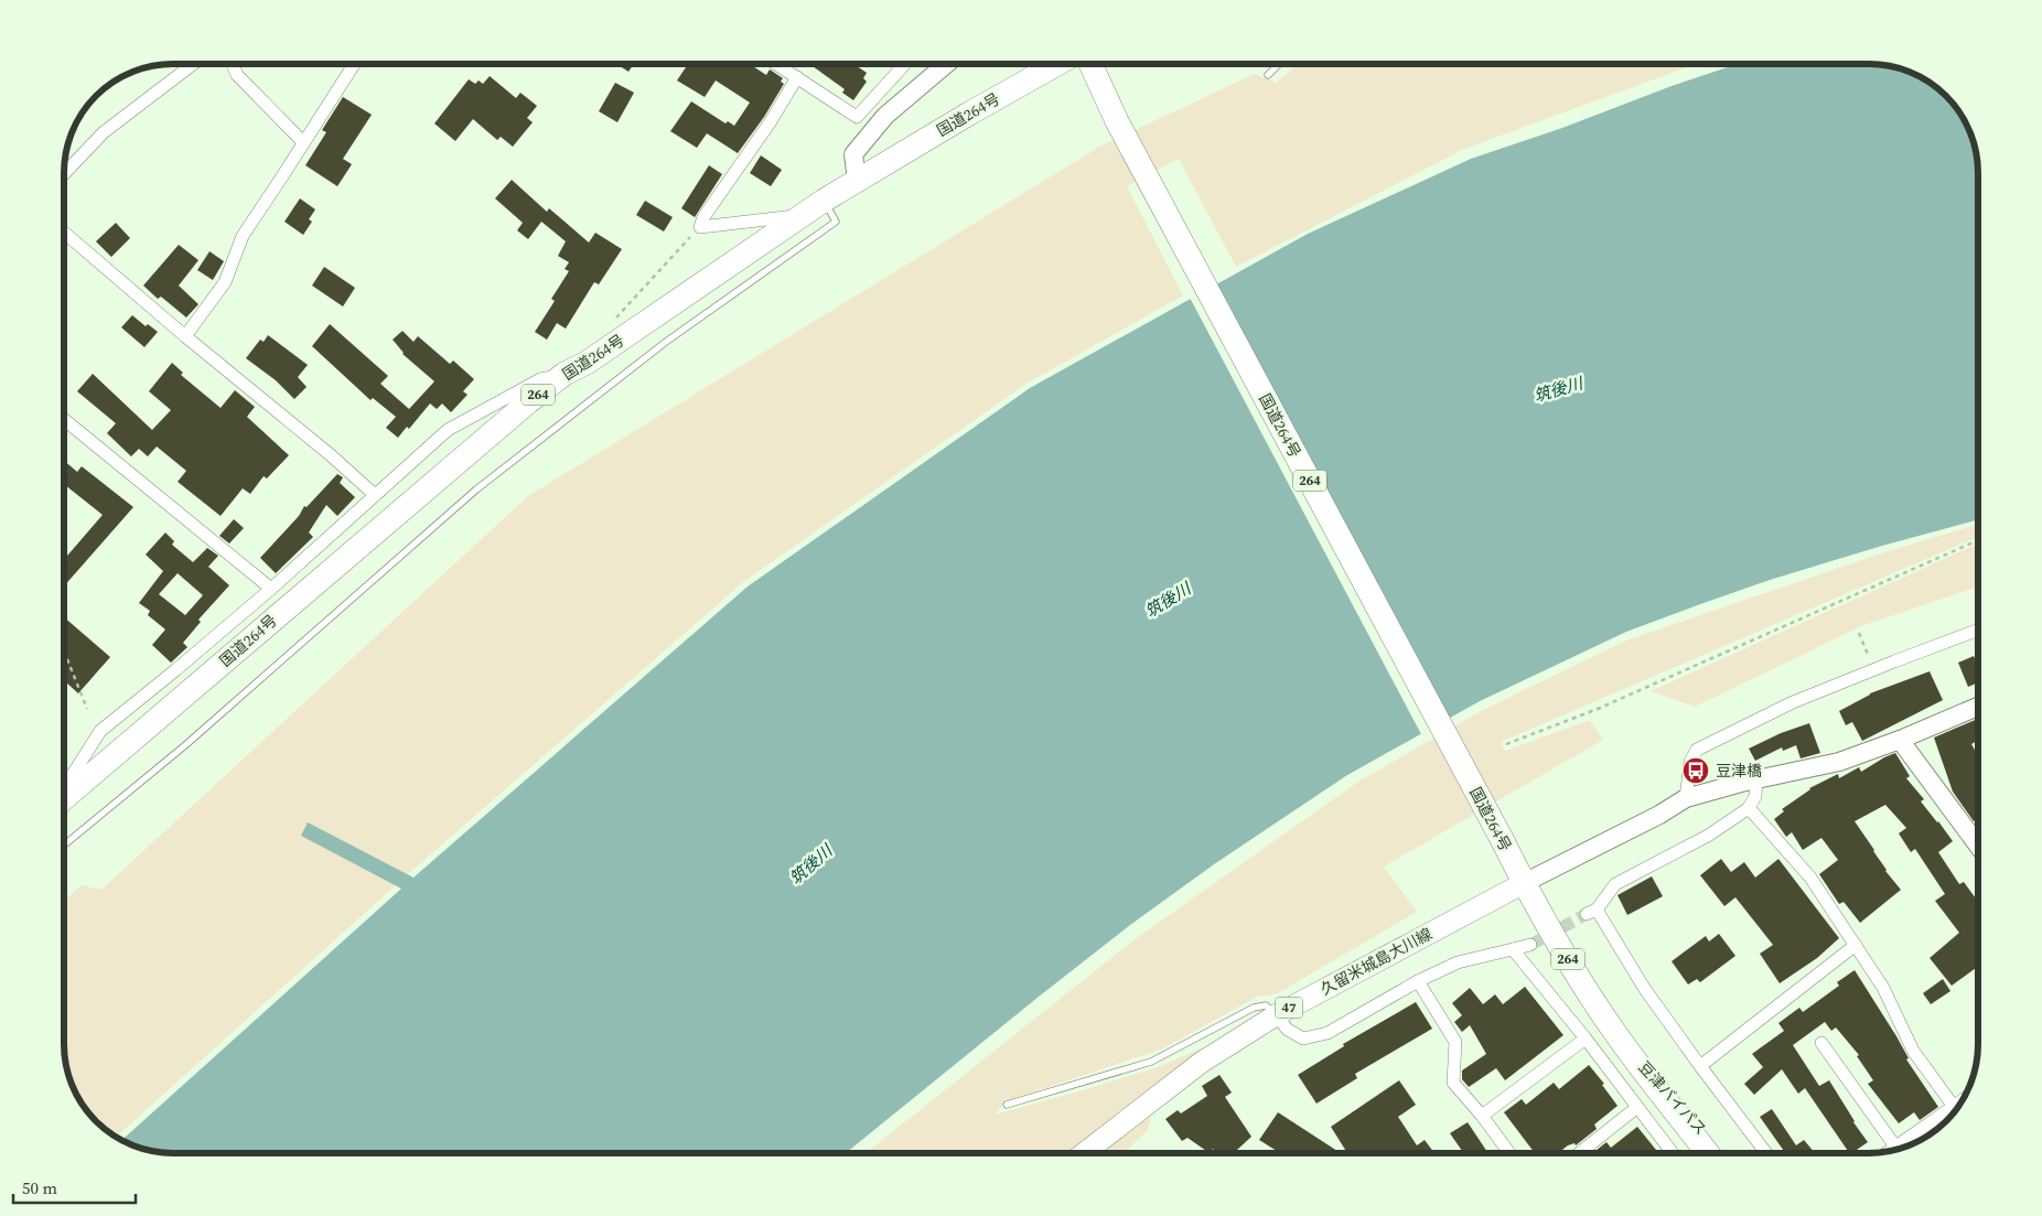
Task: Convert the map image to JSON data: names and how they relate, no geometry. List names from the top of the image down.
{
  "streets": {
    "highway": ["国道264号", "264", "豆津バイパス"],
    "main road": ["久留米城島大川線", "47"]
  },
  "crossings": [
    ["国道264号", "久留米城島大川線"],
    ["国道264号", "豆津バイパス"],
    ["久留米城島大川線", "豆津バイパス"]
  ],
  "water": ["筑後川"],
  "places": {
    "bus stop": ["豆津橋"]
  },
  "scale_bar": "50 m"
}
